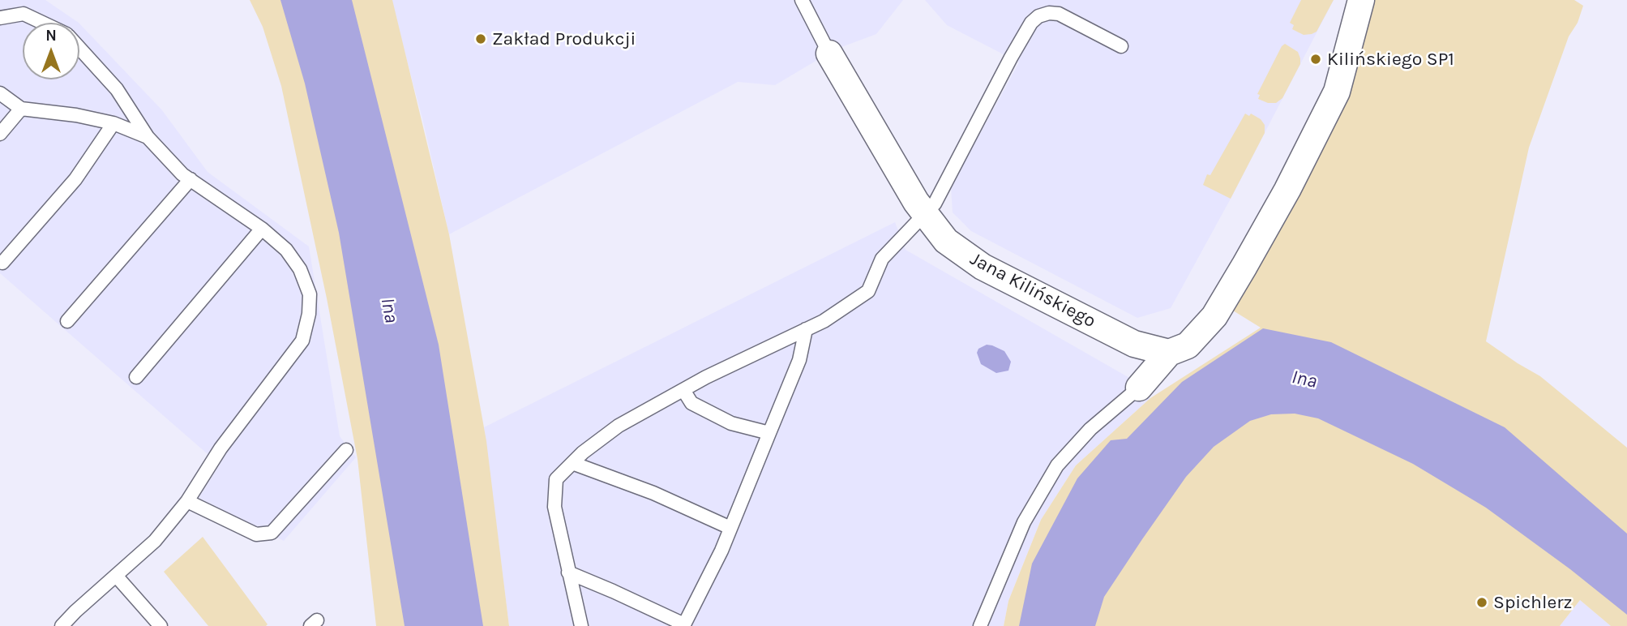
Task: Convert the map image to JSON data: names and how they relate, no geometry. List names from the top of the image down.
{
  "streets": {
    "street": ["Jana Kilińskiego"]
  },
  "water": ["Ina"],
  "places": ["Zakład Produkcji", "Kilińskiego SP1", "Spichlerz"],
  "north": "top"
}
